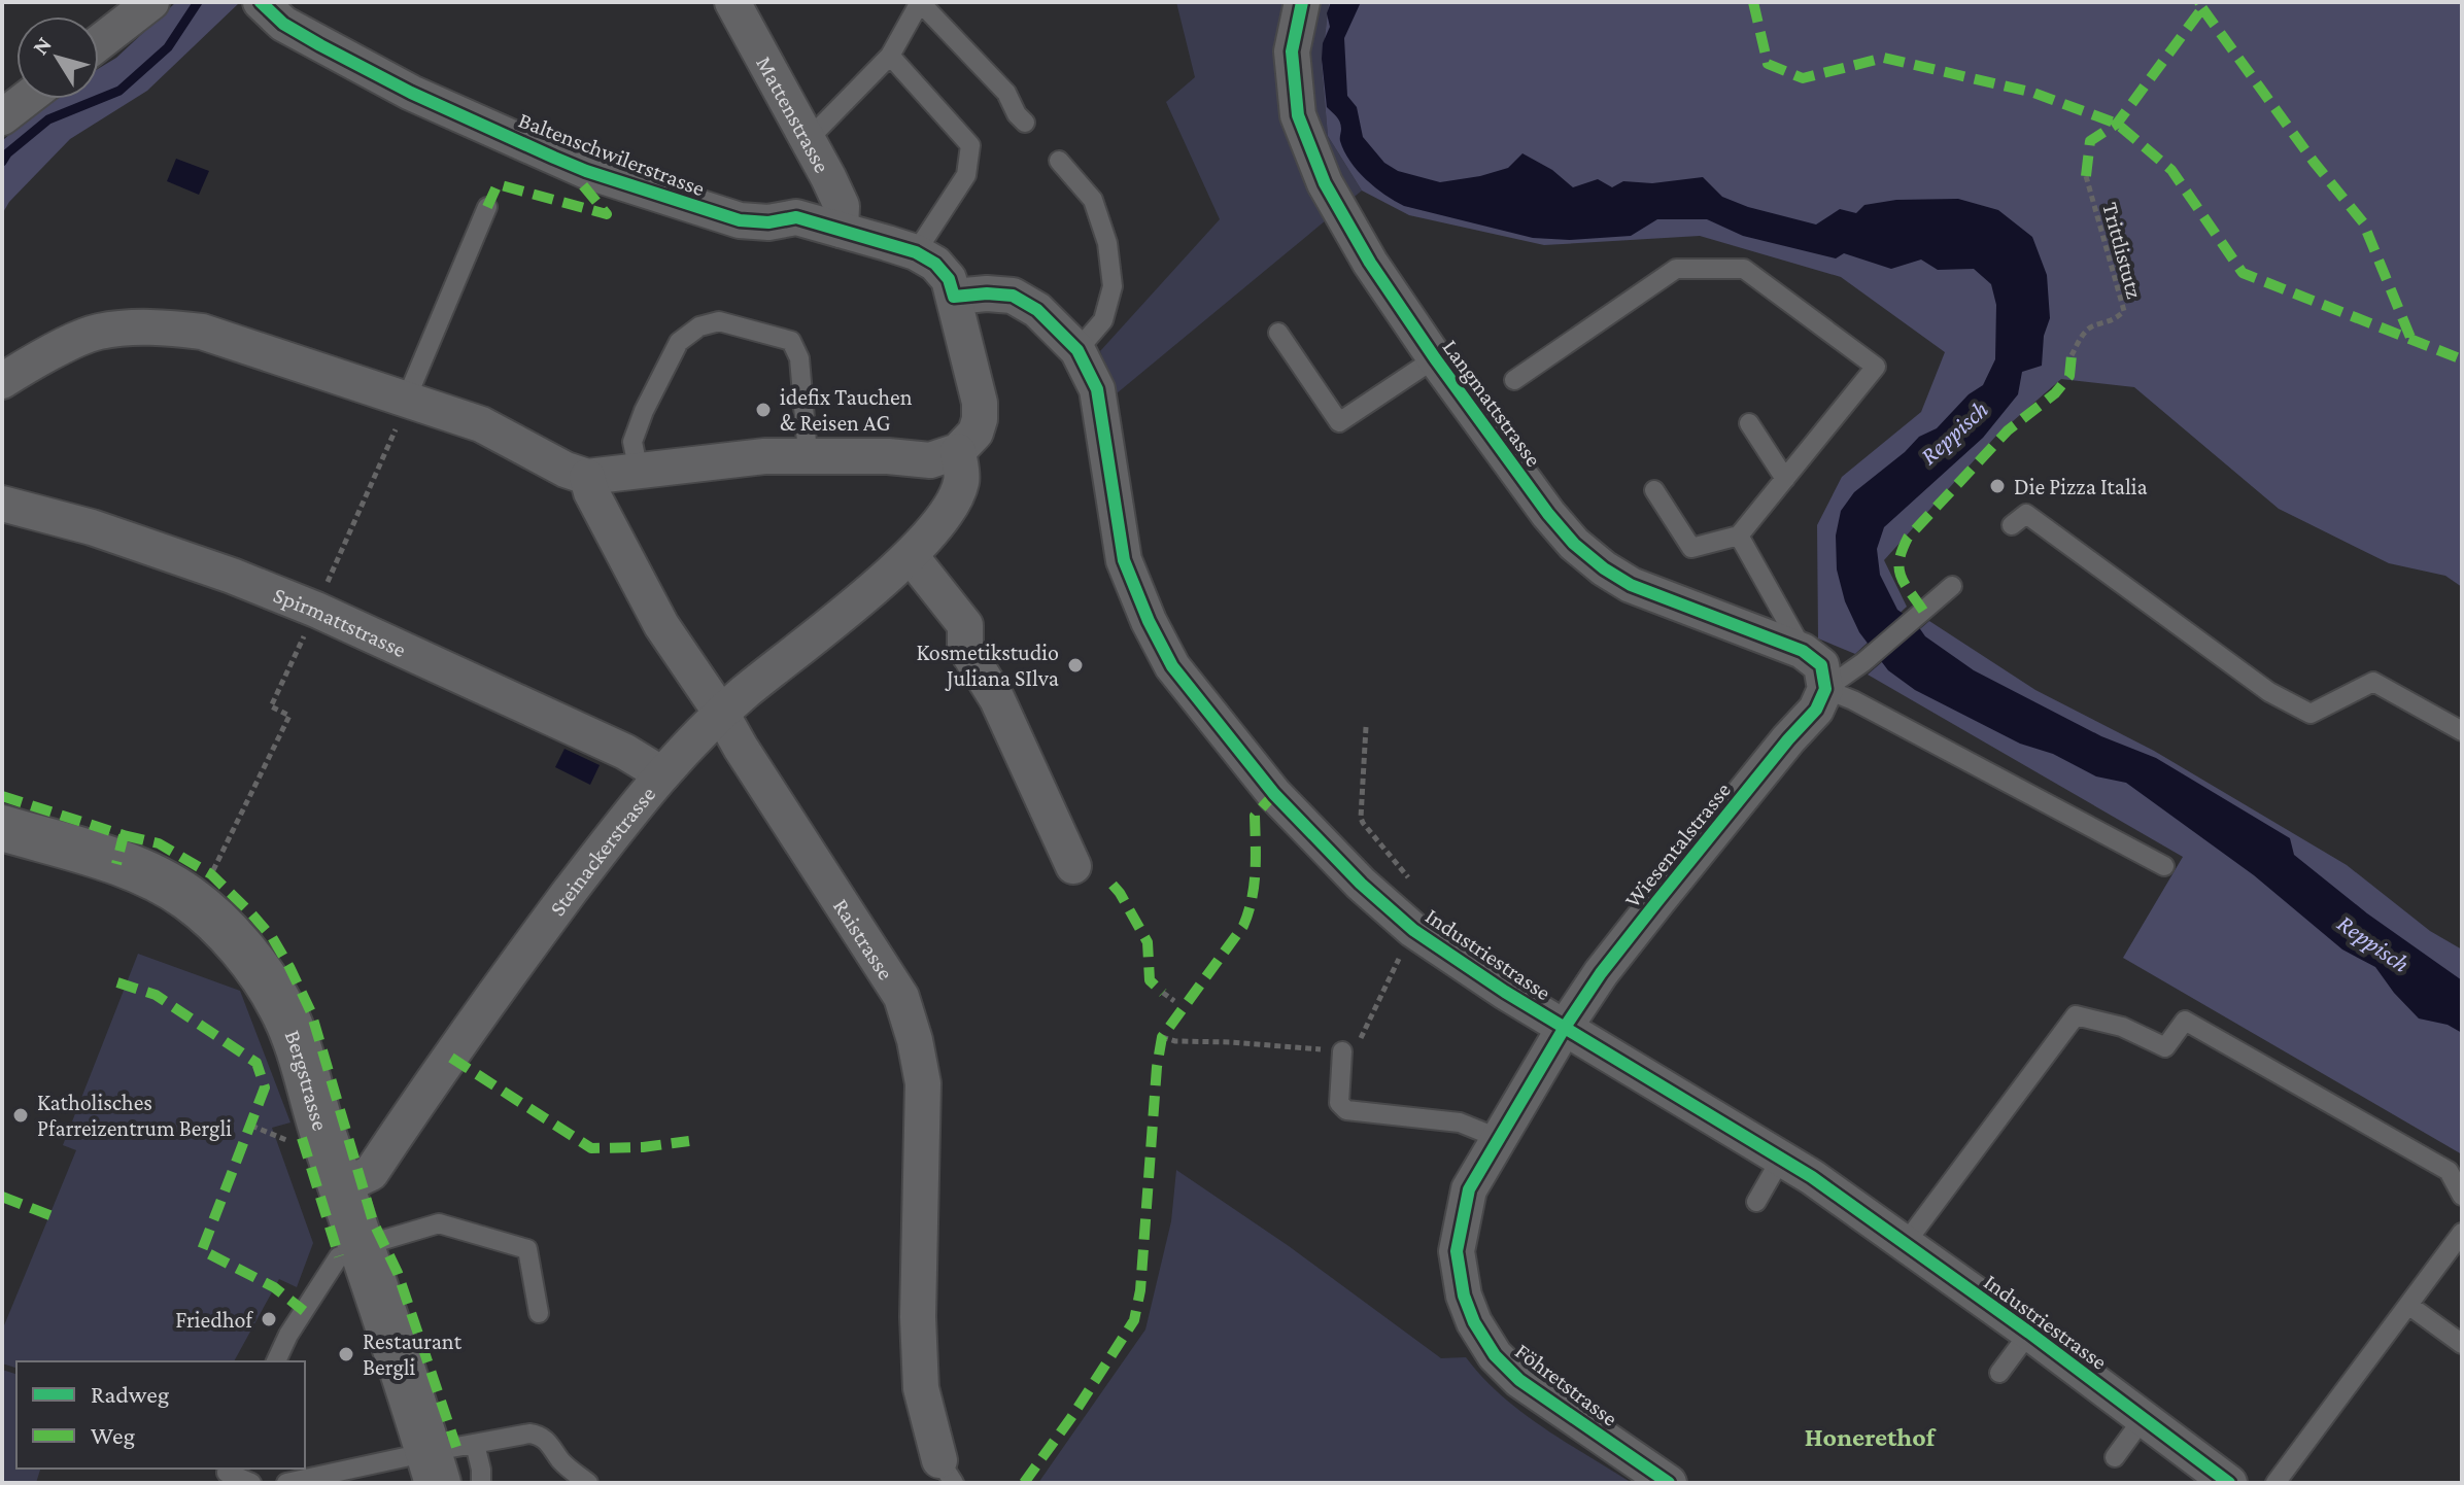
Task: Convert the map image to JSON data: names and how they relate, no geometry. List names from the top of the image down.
{
  "streets": {
    "street": [
      "Mattenstrasse",
      "Baltenschwilerstrasse",
      "Langmattstrasse",
      "Spirmattstrasse",
      "Wiesentalstrasse",
      "Steinackerstrasse",
      "Raistrasse",
      "Industriestrasse",
      "Bergstrasse",
      "Föhretstrasse"
    ],
    "path": ["Trittlistutz"]
  },
  "crossings": [
    ["Mattenstrasse", "Baltenschwilerstrasse"],
    ["Baltenschwilerstrasse", "Steinackerstrasse"],
    ["Baltenschwilerstrasse", "Industriestrasse"],
    ["Spirmattstrasse", "Steinackerstrasse"],
    ["Wiesentalstrasse", "Industriestrasse"],
    ["Wiesentalstrasse", "Föhretstrasse"],
    ["Steinackerstrasse", "Raistrasse"],
    ["Steinackerstrasse", "Bergstrasse"],
    ["Industriestrasse", "Föhretstrasse"]
  ],
  "districts": ["Honerethof"],
  "water": ["Reppisch"],
  "places": [
    "idefix Tauchen & Reisen AG",
    "Die Pizza Italia",
    "Kosmetikstudio Juliana SIlva",
    "Katholisches Pfarreizentrum Bergli",
    "Friedhof",
    "Restaurant Bergli"
  ],
  "legend": ["Radweg", "Weg"],
  "north": "top left"
}
